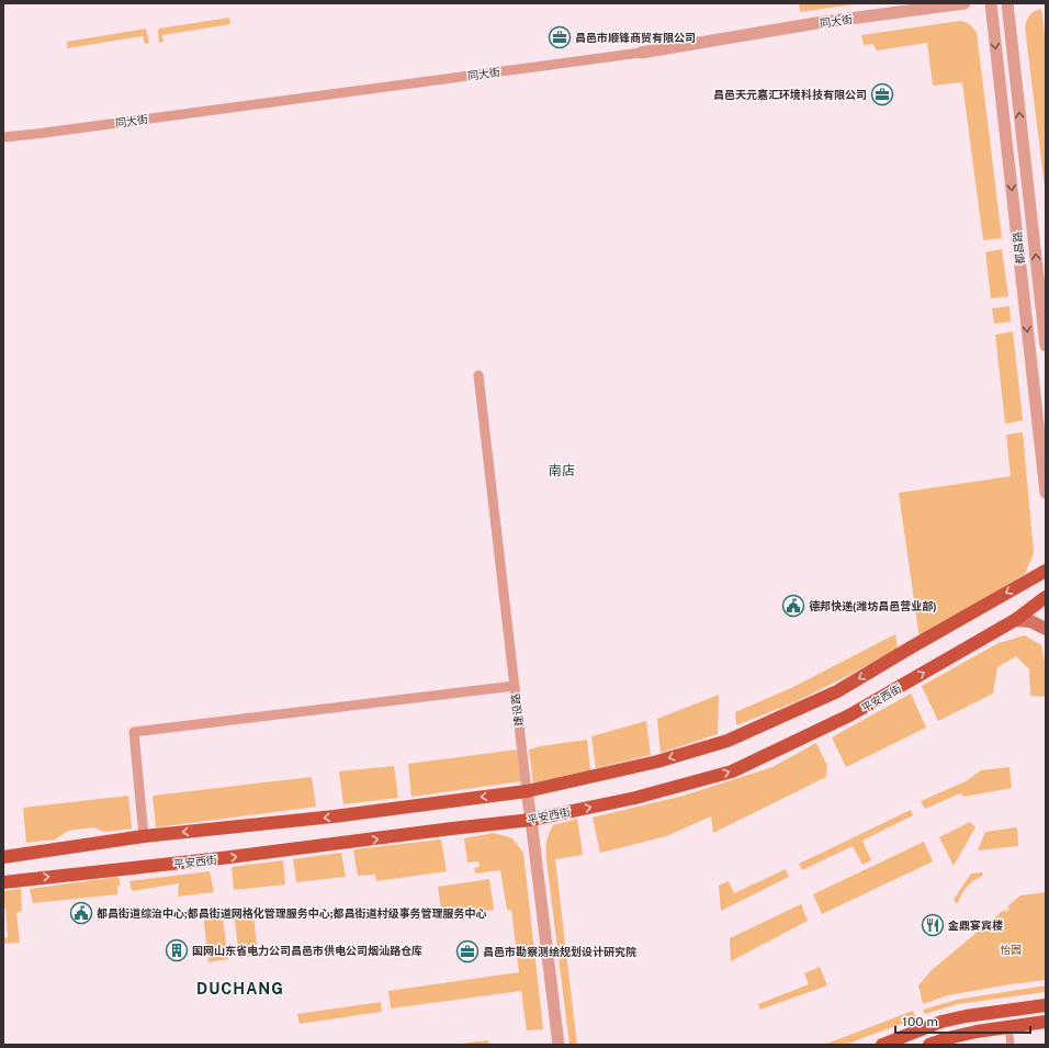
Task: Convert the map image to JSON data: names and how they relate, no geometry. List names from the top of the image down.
{
  "streets": {
    "main road": ["平安西街"],
    "street": ["同大街", "都昌路", "建设路"]
  },
  "crossings": [
    ["平安西街", "建设路"]
  ],
  "districts": ["南店", "DUCHANG"],
  "parks": ["怡园"],
  "places": {
    "office": ["昌邑市顺锋商贸有限公司", "昌邑天元嘉汇环境科技有限公司", "昌邑市勘察测绘规划设计研究院"],
    "public building": ["德邦快递(潍坊昌邑营业部)", "都昌街道综治中心;都昌街道网格化管理服务中心;都昌街道村级事务管理服务中心"],
    "restaurant": ["金鼎宴宾楼"],
    "building": ["国网山东省电力公司昌邑市供电公司烟汕路仓库"]
  },
  "scale_bar": "100 m"
}
